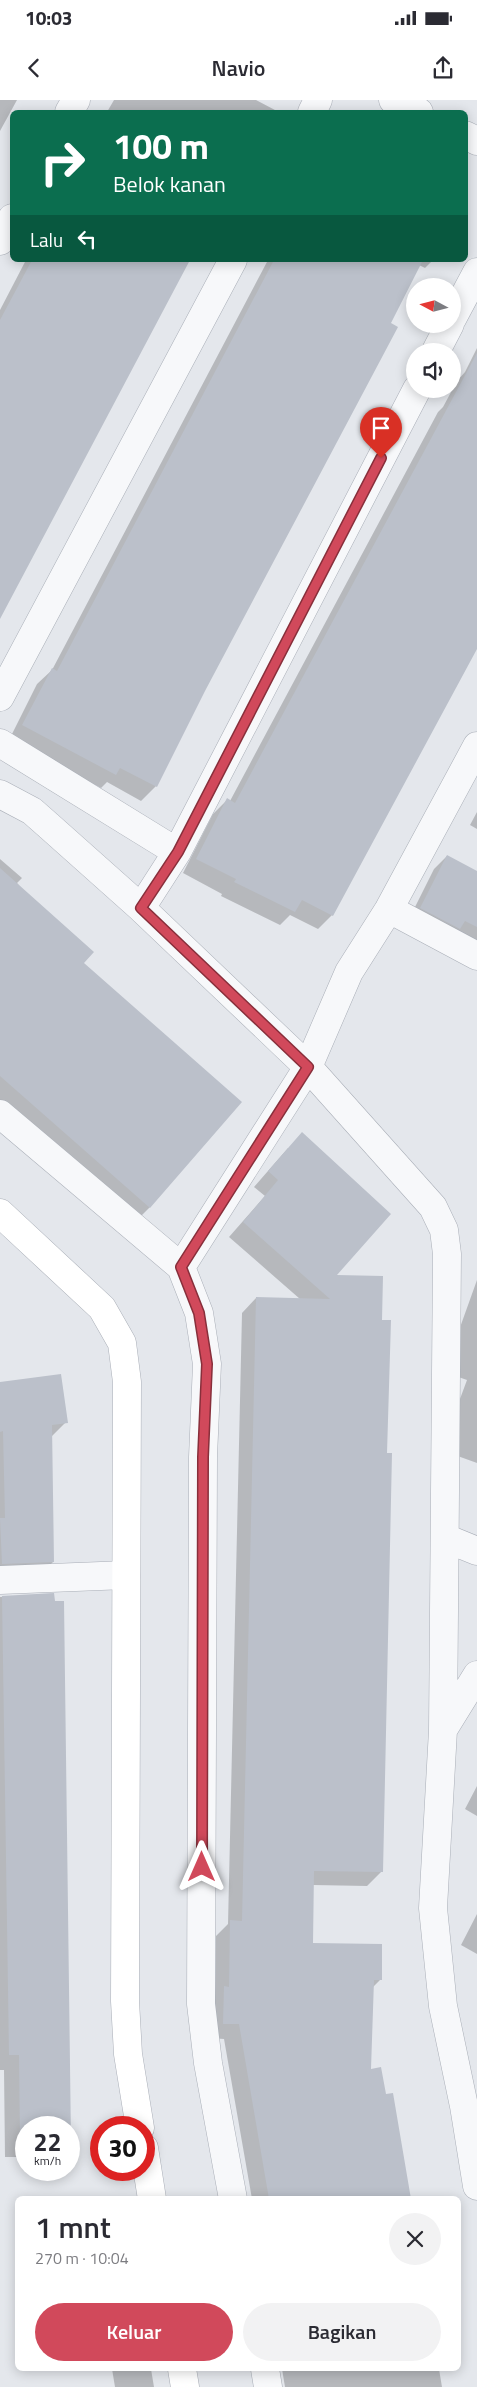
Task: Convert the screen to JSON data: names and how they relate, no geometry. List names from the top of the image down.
{
  "north": "left",
  "page": {
    "status": "10:03",
    "header": "Navio",
    "turn": ["100 m", "Belok kanan"],
    "then": "Lalu",
    "speed": "22 km/h",
    "limit": "30",
    "heading": ["1 mnt", "270 m · 10:04"],
    "buttons": ["Keluar", "Bagikan"]
  }
}
